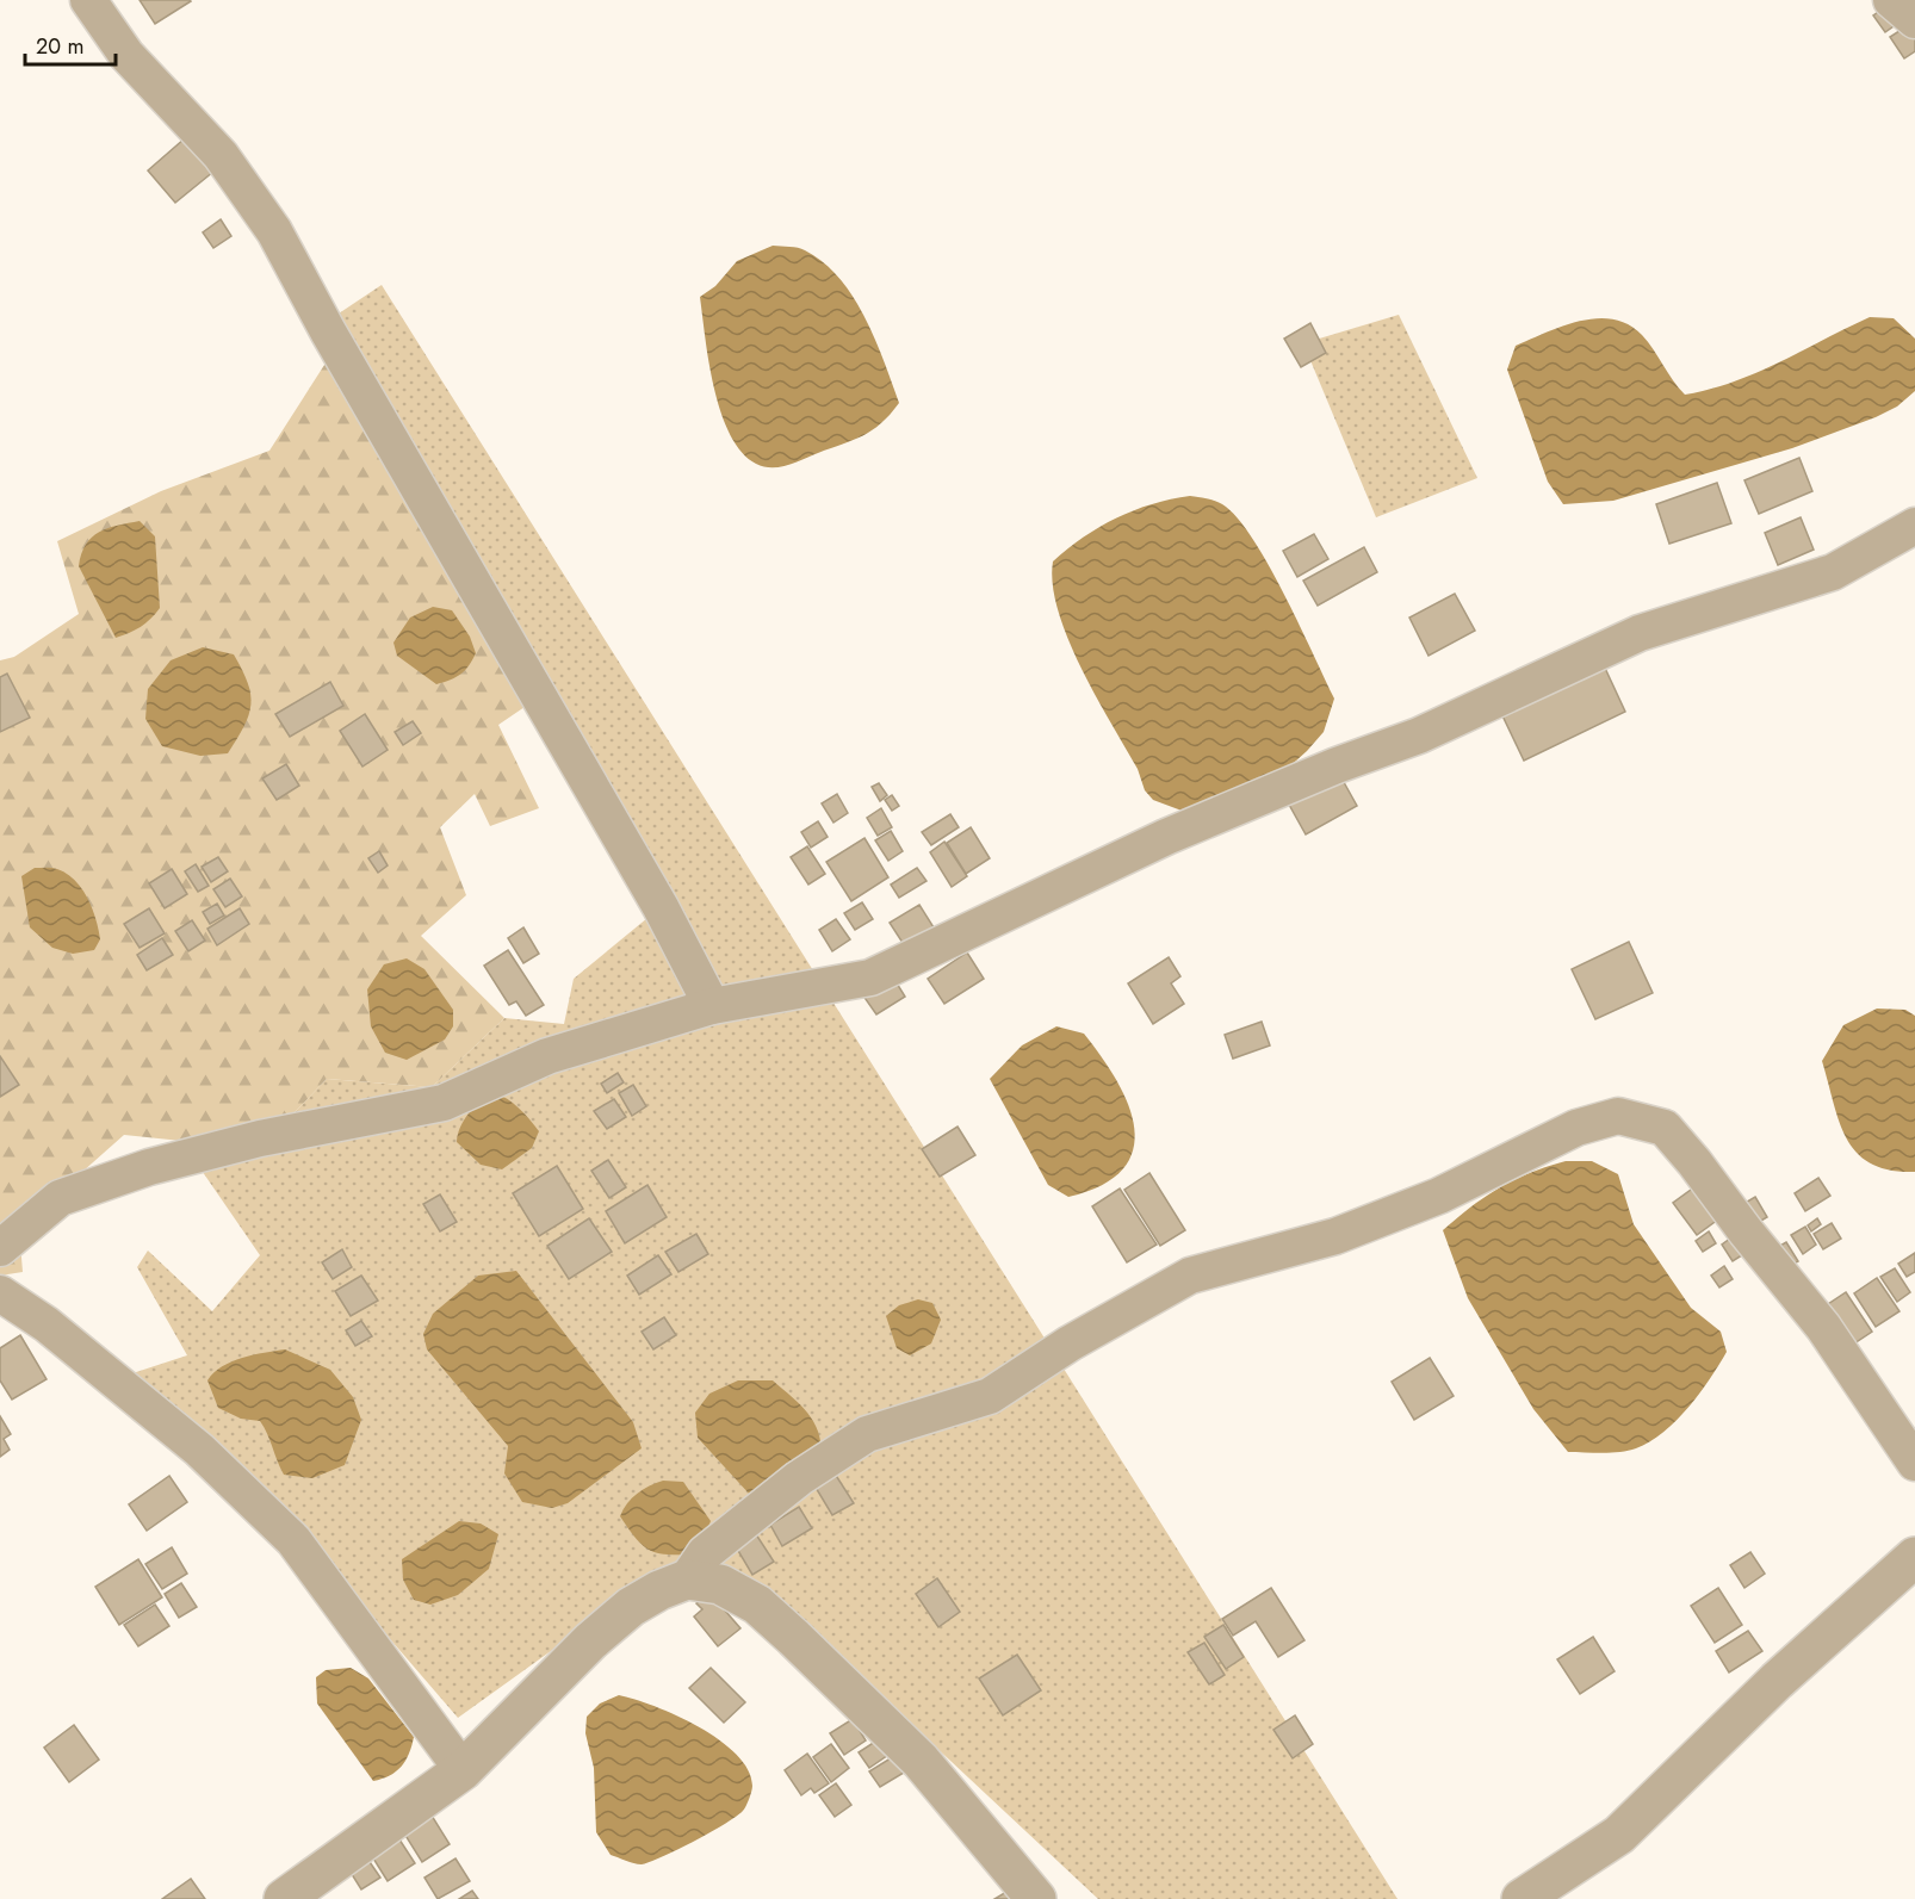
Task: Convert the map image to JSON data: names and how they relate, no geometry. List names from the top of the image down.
{
  "scale_bar": "20 m"
}
